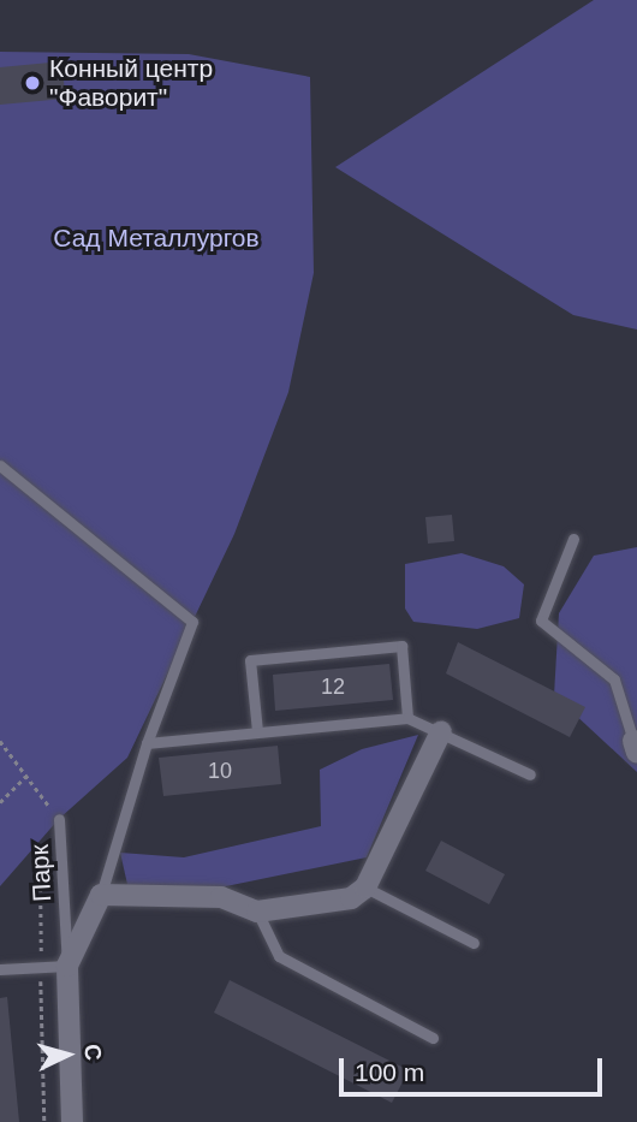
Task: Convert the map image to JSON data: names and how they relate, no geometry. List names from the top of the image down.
{
  "streets": {
    "lane": ["Парк"]
  },
  "parks": ["Сад Металлургов"],
  "places": ["Конный центр \"Фаворит\""],
  "house_numbers": ["12", "10"],
  "scale_bar": "100 m",
  "north": "right"
}
